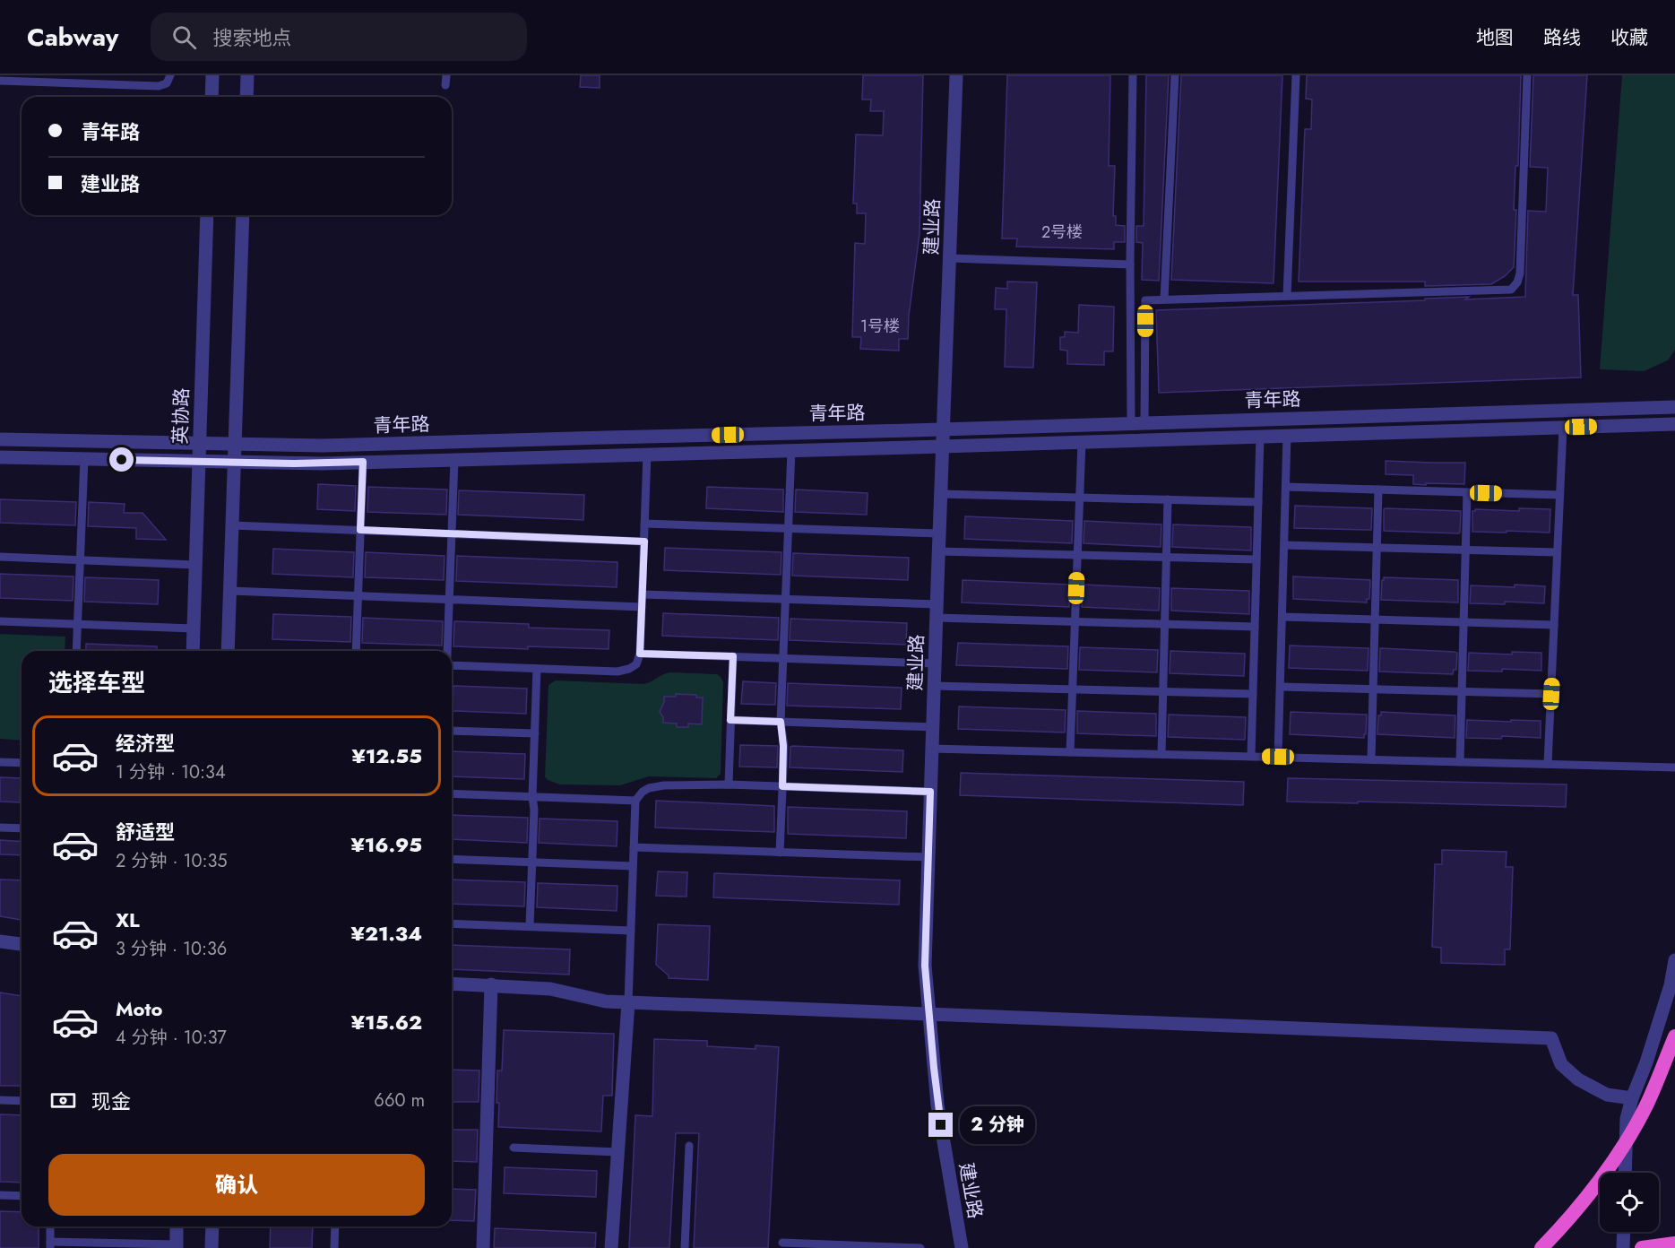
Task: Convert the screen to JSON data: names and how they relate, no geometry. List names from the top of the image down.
{
  "streets": {
    "street": ["建业路", "青年路", "英协路"]
  },
  "crossings": [
    ["建业路", "青年路"],
    ["青年路", "英协路"]
  ],
  "house_numbers": ["2号楼", "1号楼"],
  "page": {
    "header": "Cabway",
    "search": "搜索地点",
    "nav": ["地图", "路线", "收藏"],
    "banner": ["青年路", "建业路"],
    "heading": "选择车型",
    "list": [
      {
        "name": "经济型",
        "note": "1 分钟 · 10:34",
        "value": "¥12.55"
      },
      {
        "name": "舒适型",
        "note": "2 分钟 · 10:35",
        "value": "¥16.95"
      },
      {
        "name": "XL",
        "note": "3 分钟 · 10:36",
        "value": "¥21.34"
      },
      {
        "name": "Moto",
        "note": "4 分钟 · 10:37",
        "value": "¥15.62"
      }
    ],
    "pay": ["现金", "660 m"],
    "bubble": "2 分钟",
    "buttons": "确认"
  }
}
